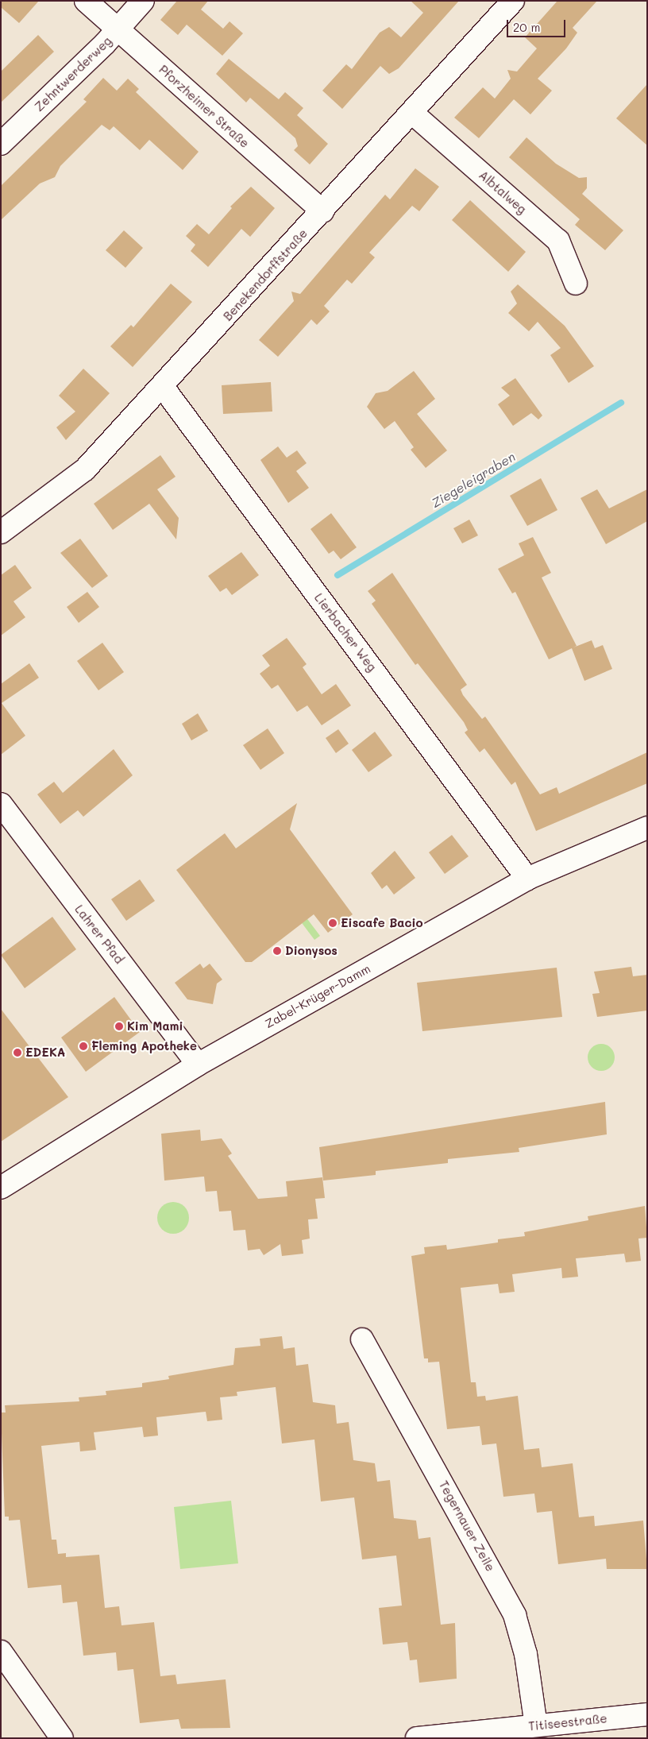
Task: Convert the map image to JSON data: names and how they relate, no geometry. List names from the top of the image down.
{
  "streets": {
    "street": [
      "Zehntwerderweg",
      "Pforzheimer Straße",
      "Albtalweg",
      "Benekendorffstraße",
      "Lierbacher Weg",
      "Lahrer Pfad",
      "Zabel-Krüger-Damm",
      "Tegernauer Zeile",
      "Titiseestraße"
    ]
  },
  "crossings": [
    ["Zehntwerderweg", "Pforzheimer Straße"],
    ["Pforzheimer Straße", "Benekendorffstraße"],
    ["Albtalweg", "Benekendorffstraße"],
    ["Benekendorffstraße", "Lierbacher Weg"],
    ["Lierbacher Weg", "Zabel-Krüger-Damm"],
    ["Lahrer Pfad", "Zabel-Krüger-Damm"],
    ["Tegernauer Zeile", "Titiseestraße"]
  ],
  "water": ["Ziegeleigraben"],
  "places": [
    "Eiscafe Bacio",
    "Dionysos",
    "Kim Mami",
    "Fleming Apotheke",
    "EDEKA"
  ],
  "scale_bar": "20 m"
}
